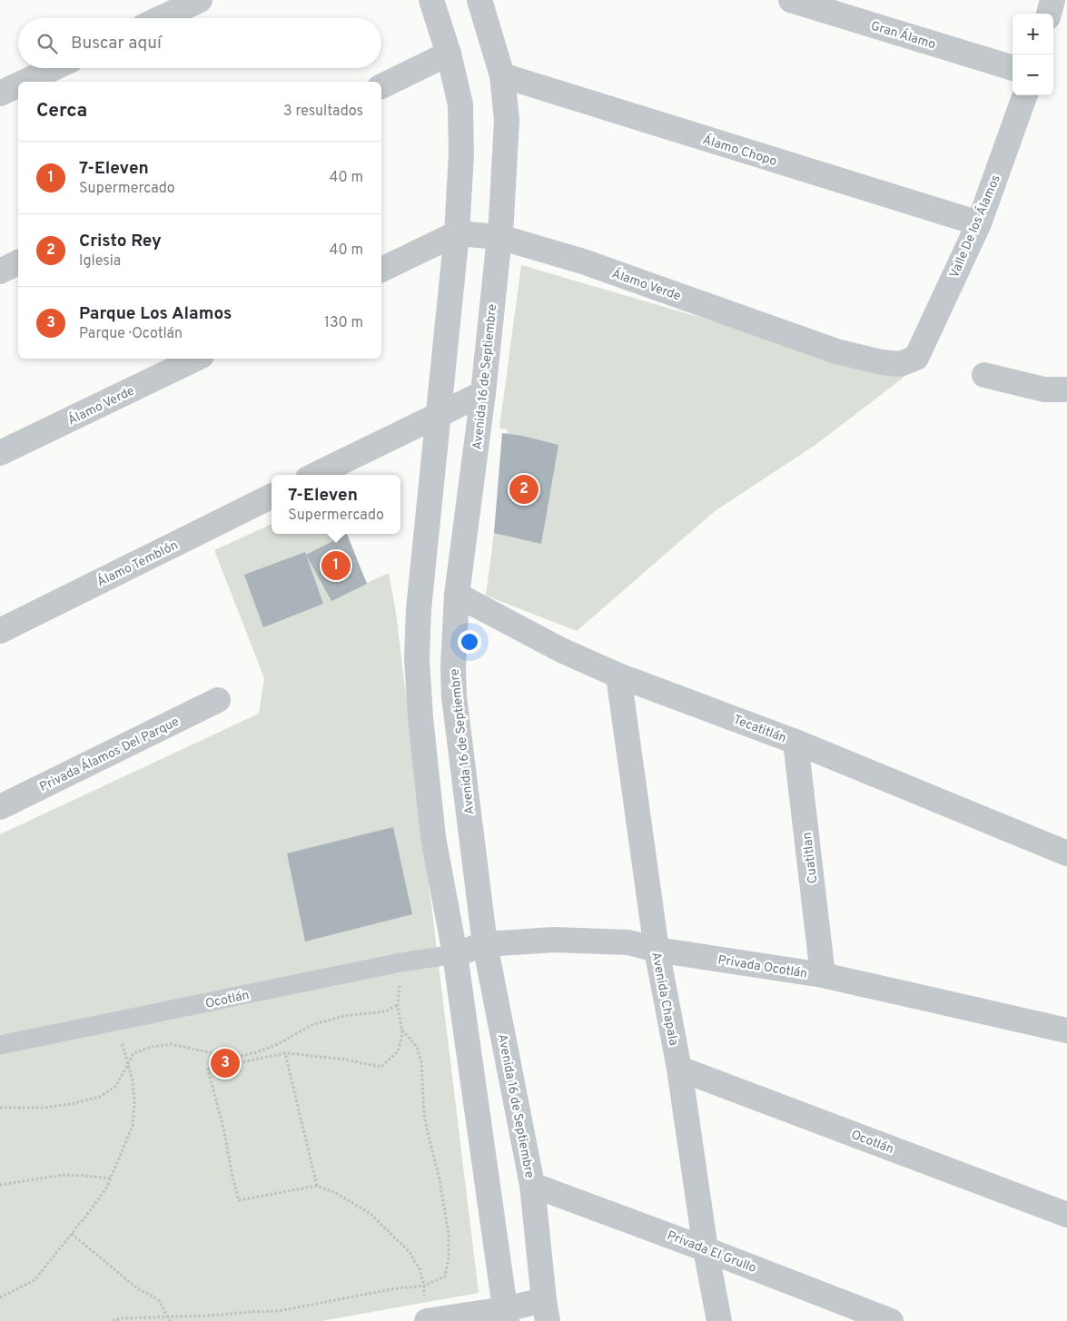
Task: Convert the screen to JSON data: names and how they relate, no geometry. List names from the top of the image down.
{
  "streets": {
    "street": [
      "Gran Álamo",
      "Álamo Chopo",
      "Valle De los Álamos",
      "Álamo Verde",
      "Avenida 16 de Septiembre",
      "Álamo Temblón",
      "Tecatitlán",
      "Privada Álamos Del Parque",
      "Cuatitlan",
      "Privada Ocotlán",
      "Ocotlán",
      "Avenida Chapala",
      "Privada El Grullo"
    ]
  },
  "crossings": [
    ["Álamo Chopo", "Valle De los Álamos"],
    ["Álamo Chopo", "Avenida 16 de Septiembre"],
    ["Valle De los Álamos", "Álamo Verde"],
    ["Álamo Verde", "Avenida 16 de Septiembre"],
    ["Avenida 16 de Septiembre", "Tecatitlán"],
    ["Avenida 16 de Septiembre", "Privada Ocotlán"],
    ["Avenida 16 de Septiembre", "Privada El Grullo"],
    ["Tecatitlán", "Cuatitlan"],
    ["Tecatitlán", "Avenida Chapala"],
    ["Cuatitlan", "Privada Ocotlán"],
    ["Privada Ocotlán", "Ocotlán"],
    ["Privada Ocotlán", "Avenida Chapala"],
    ["Ocotlán", "Avenida Chapala"],
    ["Avenida Chapala", "Privada El Grullo"]
  ],
  "page": {
    "map_buttons": ["+", "−"],
    "search": "Buscar aquí",
    "heading": ["Cerca", "3 resultados"],
    "list": [
      {
        "mark": "1",
        "name": "7-Eleven",
        "note": "Supermercado",
        "value": "40 m"
      },
      {
        "mark": "2",
        "name": "Cristo Rey",
        "note": "Iglesia",
        "value": "40 m"
      },
      {
        "mark": "3",
        "name": "Parque Los Alamos",
        "note": "Parque · Ocotlán",
        "value": "130 m"
      }
    ],
    "pins": ["2", "1", "3"],
    "popup": ["7-Eleven", "Supermercado"]
  }
}
